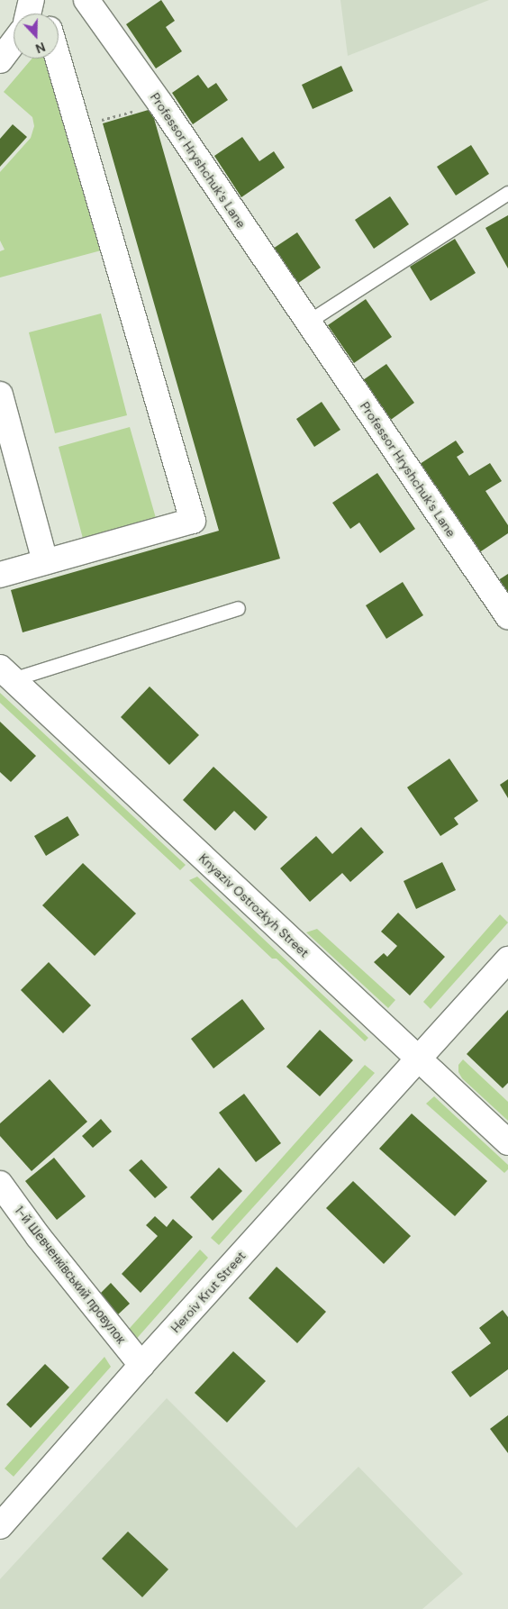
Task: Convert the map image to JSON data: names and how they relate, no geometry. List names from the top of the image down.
{
  "streets": {
    "street": [
      "Professor Hryshchuk's Lane",
      "Knyaziv Ostrozkyh Street",
      "1-й Шевченківський провулок",
      "Heroiv Krut Street"
    ]
  },
  "crossings": [
    ["Knyaziv Ostrozkyh Street", "Heroiv Krut Street"],
    ["1-й Шевченківський провулок", "Heroiv Krut Street"]
  ],
  "north": "bottom"
}
